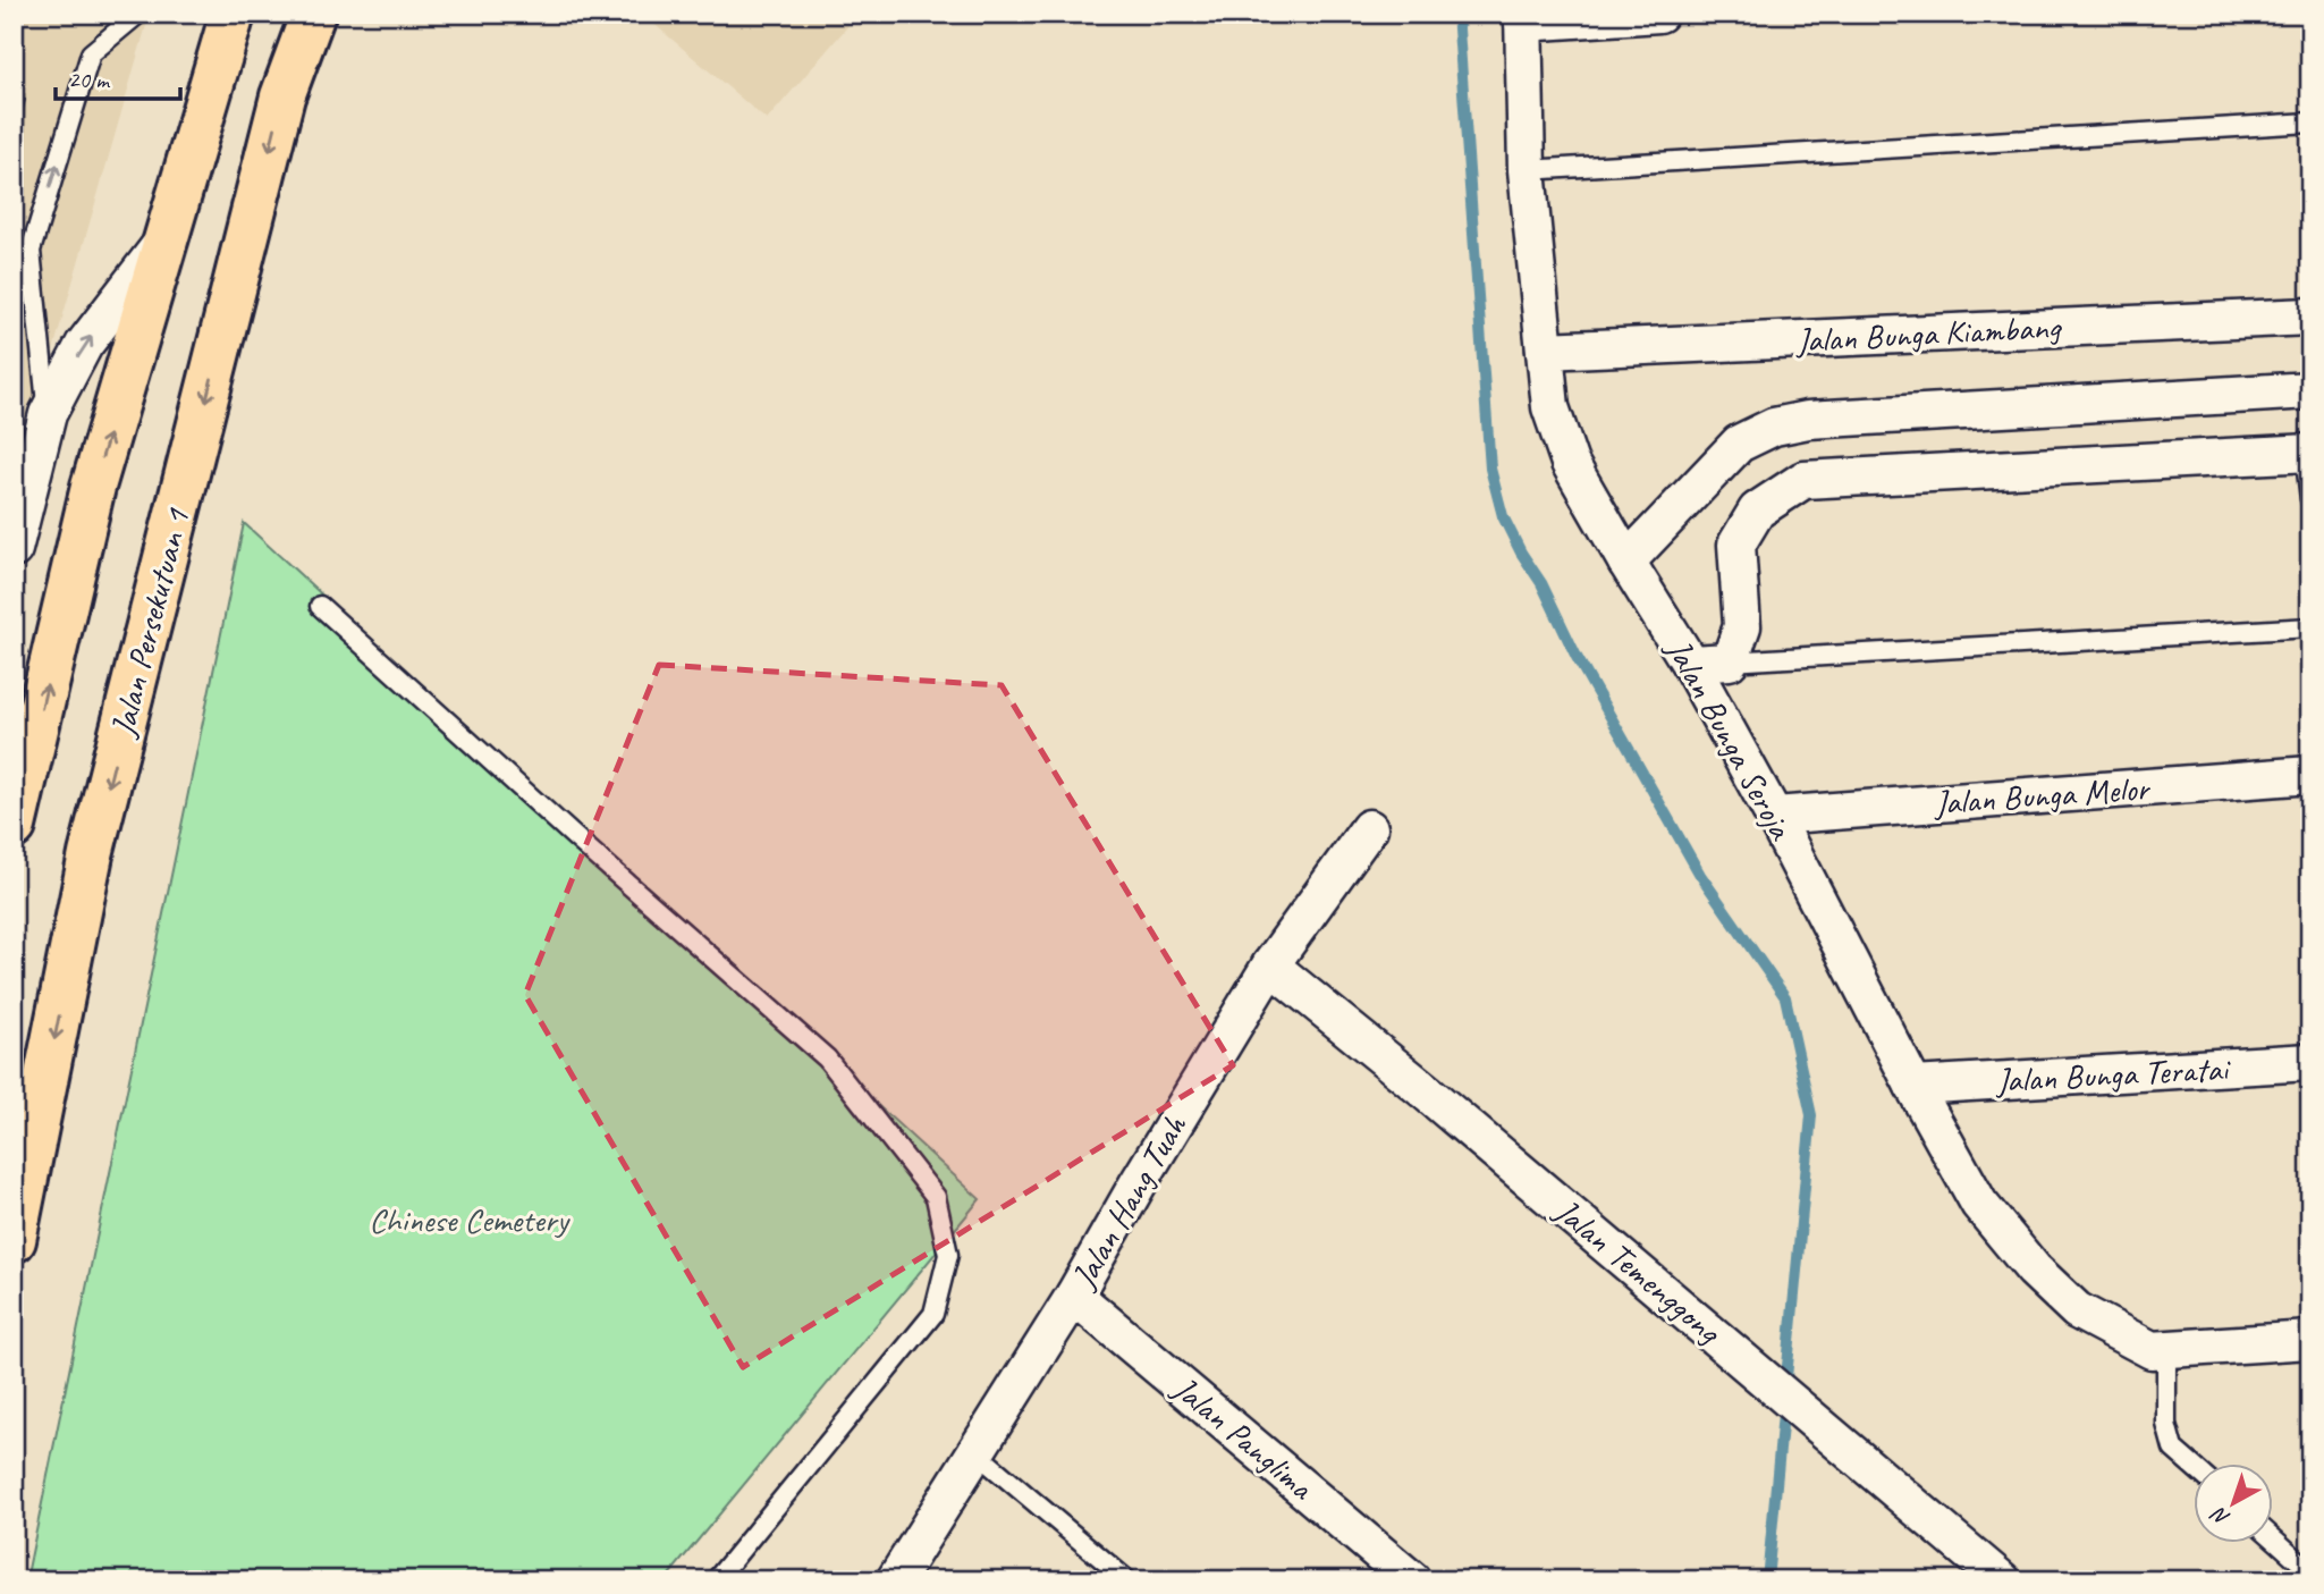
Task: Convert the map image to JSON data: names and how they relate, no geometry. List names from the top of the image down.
{
  "streets": {
    "highway": ["Jalan Persekutuan 1"],
    "street": [
      "Jalan Bunga Kiambang",
      "Jalan Bunga Seroja",
      "Jalan Bunga Melor",
      "Jalan Bunga Teratai",
      "Jalan Hang Tuah",
      "Jalan Temenggong",
      "Jalan Panglima"
    ]
  },
  "crossings": [
    ["Jalan Bunga Kiambang", "Jalan Bunga Seroja"],
    ["Jalan Bunga Seroja", "Jalan Bunga Melor"],
    ["Jalan Bunga Seroja", "Jalan Bunga Teratai"],
    ["Jalan Hang Tuah", "Jalan Temenggong"],
    ["Jalan Hang Tuah", "Jalan Panglima"]
  ],
  "parks": ["Chinese Cemetery"],
  "scale_bar": "20 m",
  "north": "bottom left"
}
